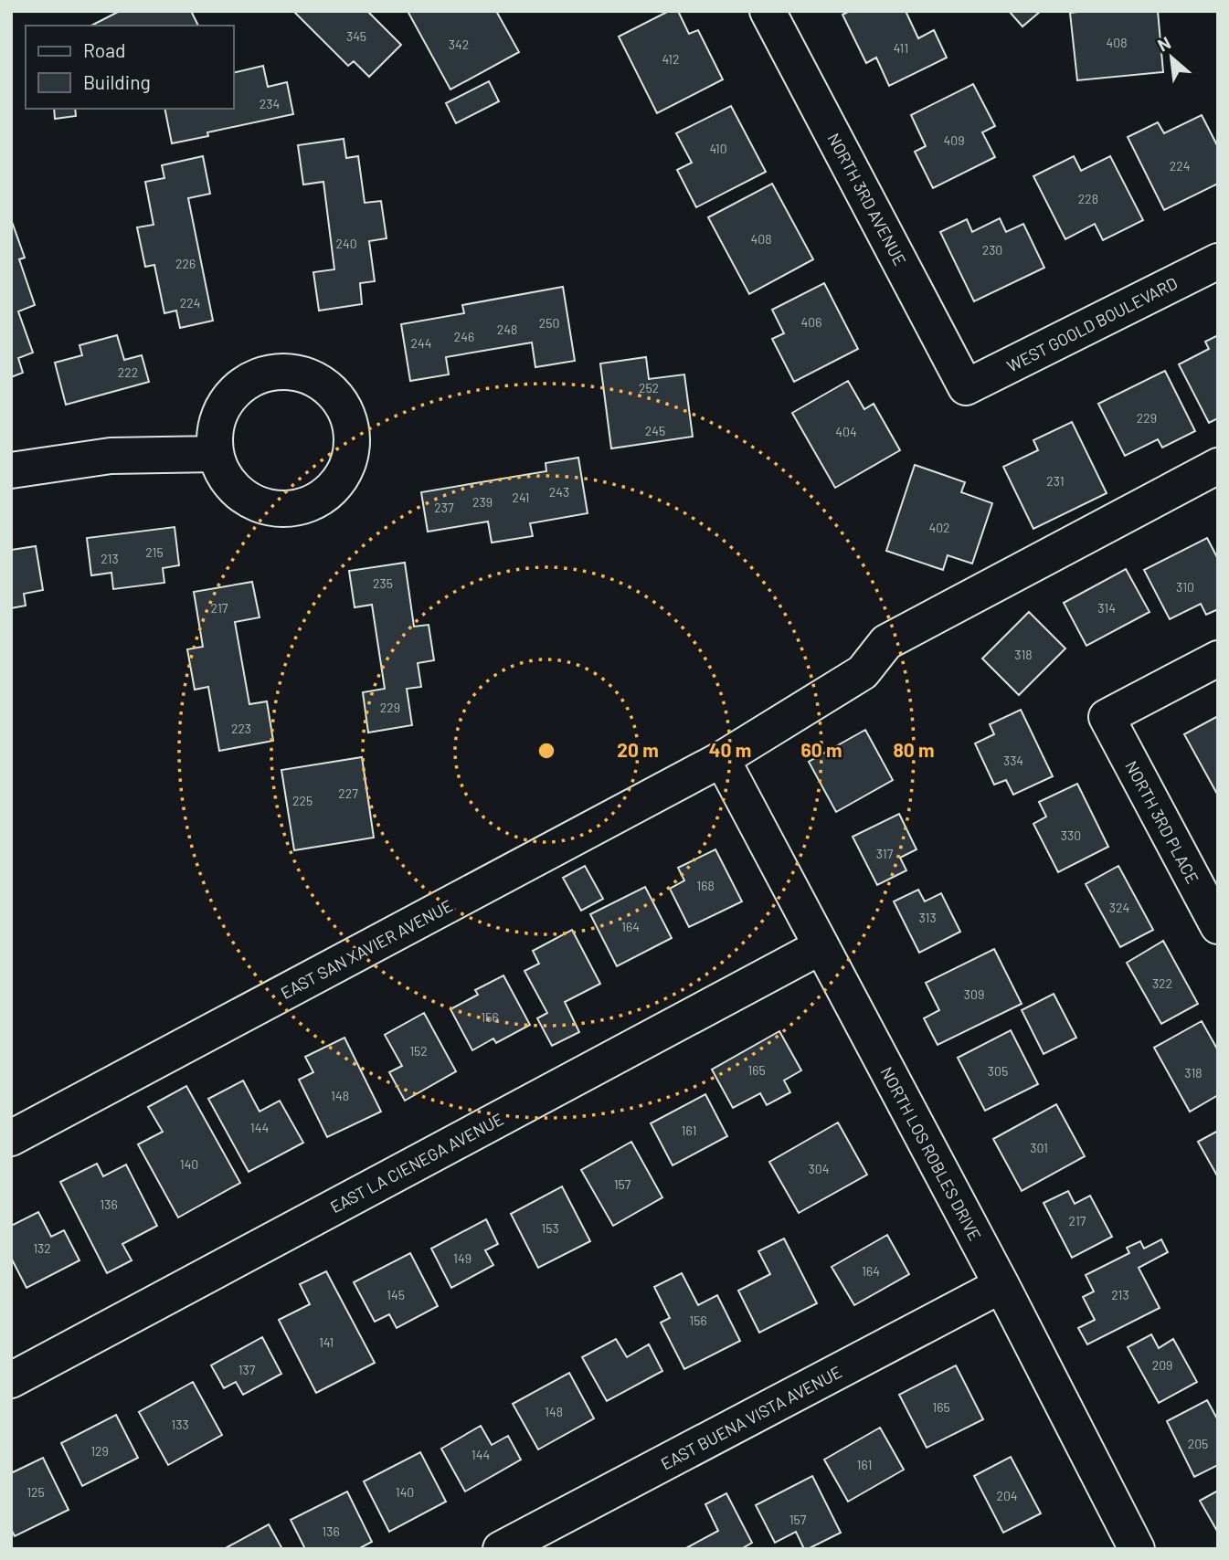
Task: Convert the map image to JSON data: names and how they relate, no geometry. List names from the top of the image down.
{
  "streets": {
    "street": [
      "NORTH 3RD AVENUE",
      "WEST GOOLD BOULEVARD",
      "NORTH 3RD PLACE",
      "EAST SAN XAVIER AVENUE",
      "NORTH LOS ROBLES DRIVE",
      "EAST LA CIENEGA AVENUE",
      "EAST BUENA VISTA AVENUE"
    ]
  },
  "crossings": [
    ["NORTH 3RD AVENUE", "WEST GOOLD BOULEVARD"],
    ["EAST SAN XAVIER AVENUE", "NORTH LOS ROBLES DRIVE"],
    ["NORTH LOS ROBLES DRIVE", "EAST LA CIENEGA AVENUE"],
    ["NORTH LOS ROBLES DRIVE", "EAST BUENA VISTA AVENUE"]
  ],
  "house_numbers": [
    "345",
    "408",
    "342",
    "411",
    "412",
    "234",
    "409",
    "410",
    "224",
    "228",
    "408",
    "240",
    "230",
    "226",
    "224",
    "406",
    "250",
    "248",
    "246",
    "244",
    "222",
    "252",
    "229",
    "245",
    "404",
    "231",
    "243",
    "241",
    "239",
    "237",
    "402",
    "215",
    "213",
    "235",
    "310",
    "217",
    "314",
    "318",
    "229",
    "223",
    "334",
    "227",
    "225",
    "330",
    "317",
    "168",
    "324",
    "313",
    "164",
    "322",
    "309",
    "156",
    "152",
    "165",
    "305",
    "318",
    "148",
    "144",
    "161",
    "301",
    "140",
    "304",
    "157",
    "136",
    "217",
    "153",
    "132",
    "149",
    "164",
    "145",
    "213",
    "156",
    "141",
    "209",
    "137",
    "165",
    "148",
    "133",
    "205",
    "129",
    "144",
    "161",
    "125",
    "140",
    "204",
    "157",
    "136"
  ],
  "legend": ["Road", "Building"],
  "north": "top left",
  "rings": [
    "20 m",
    "40 m",
    "60 m",
    "80 m"
  ]
}
